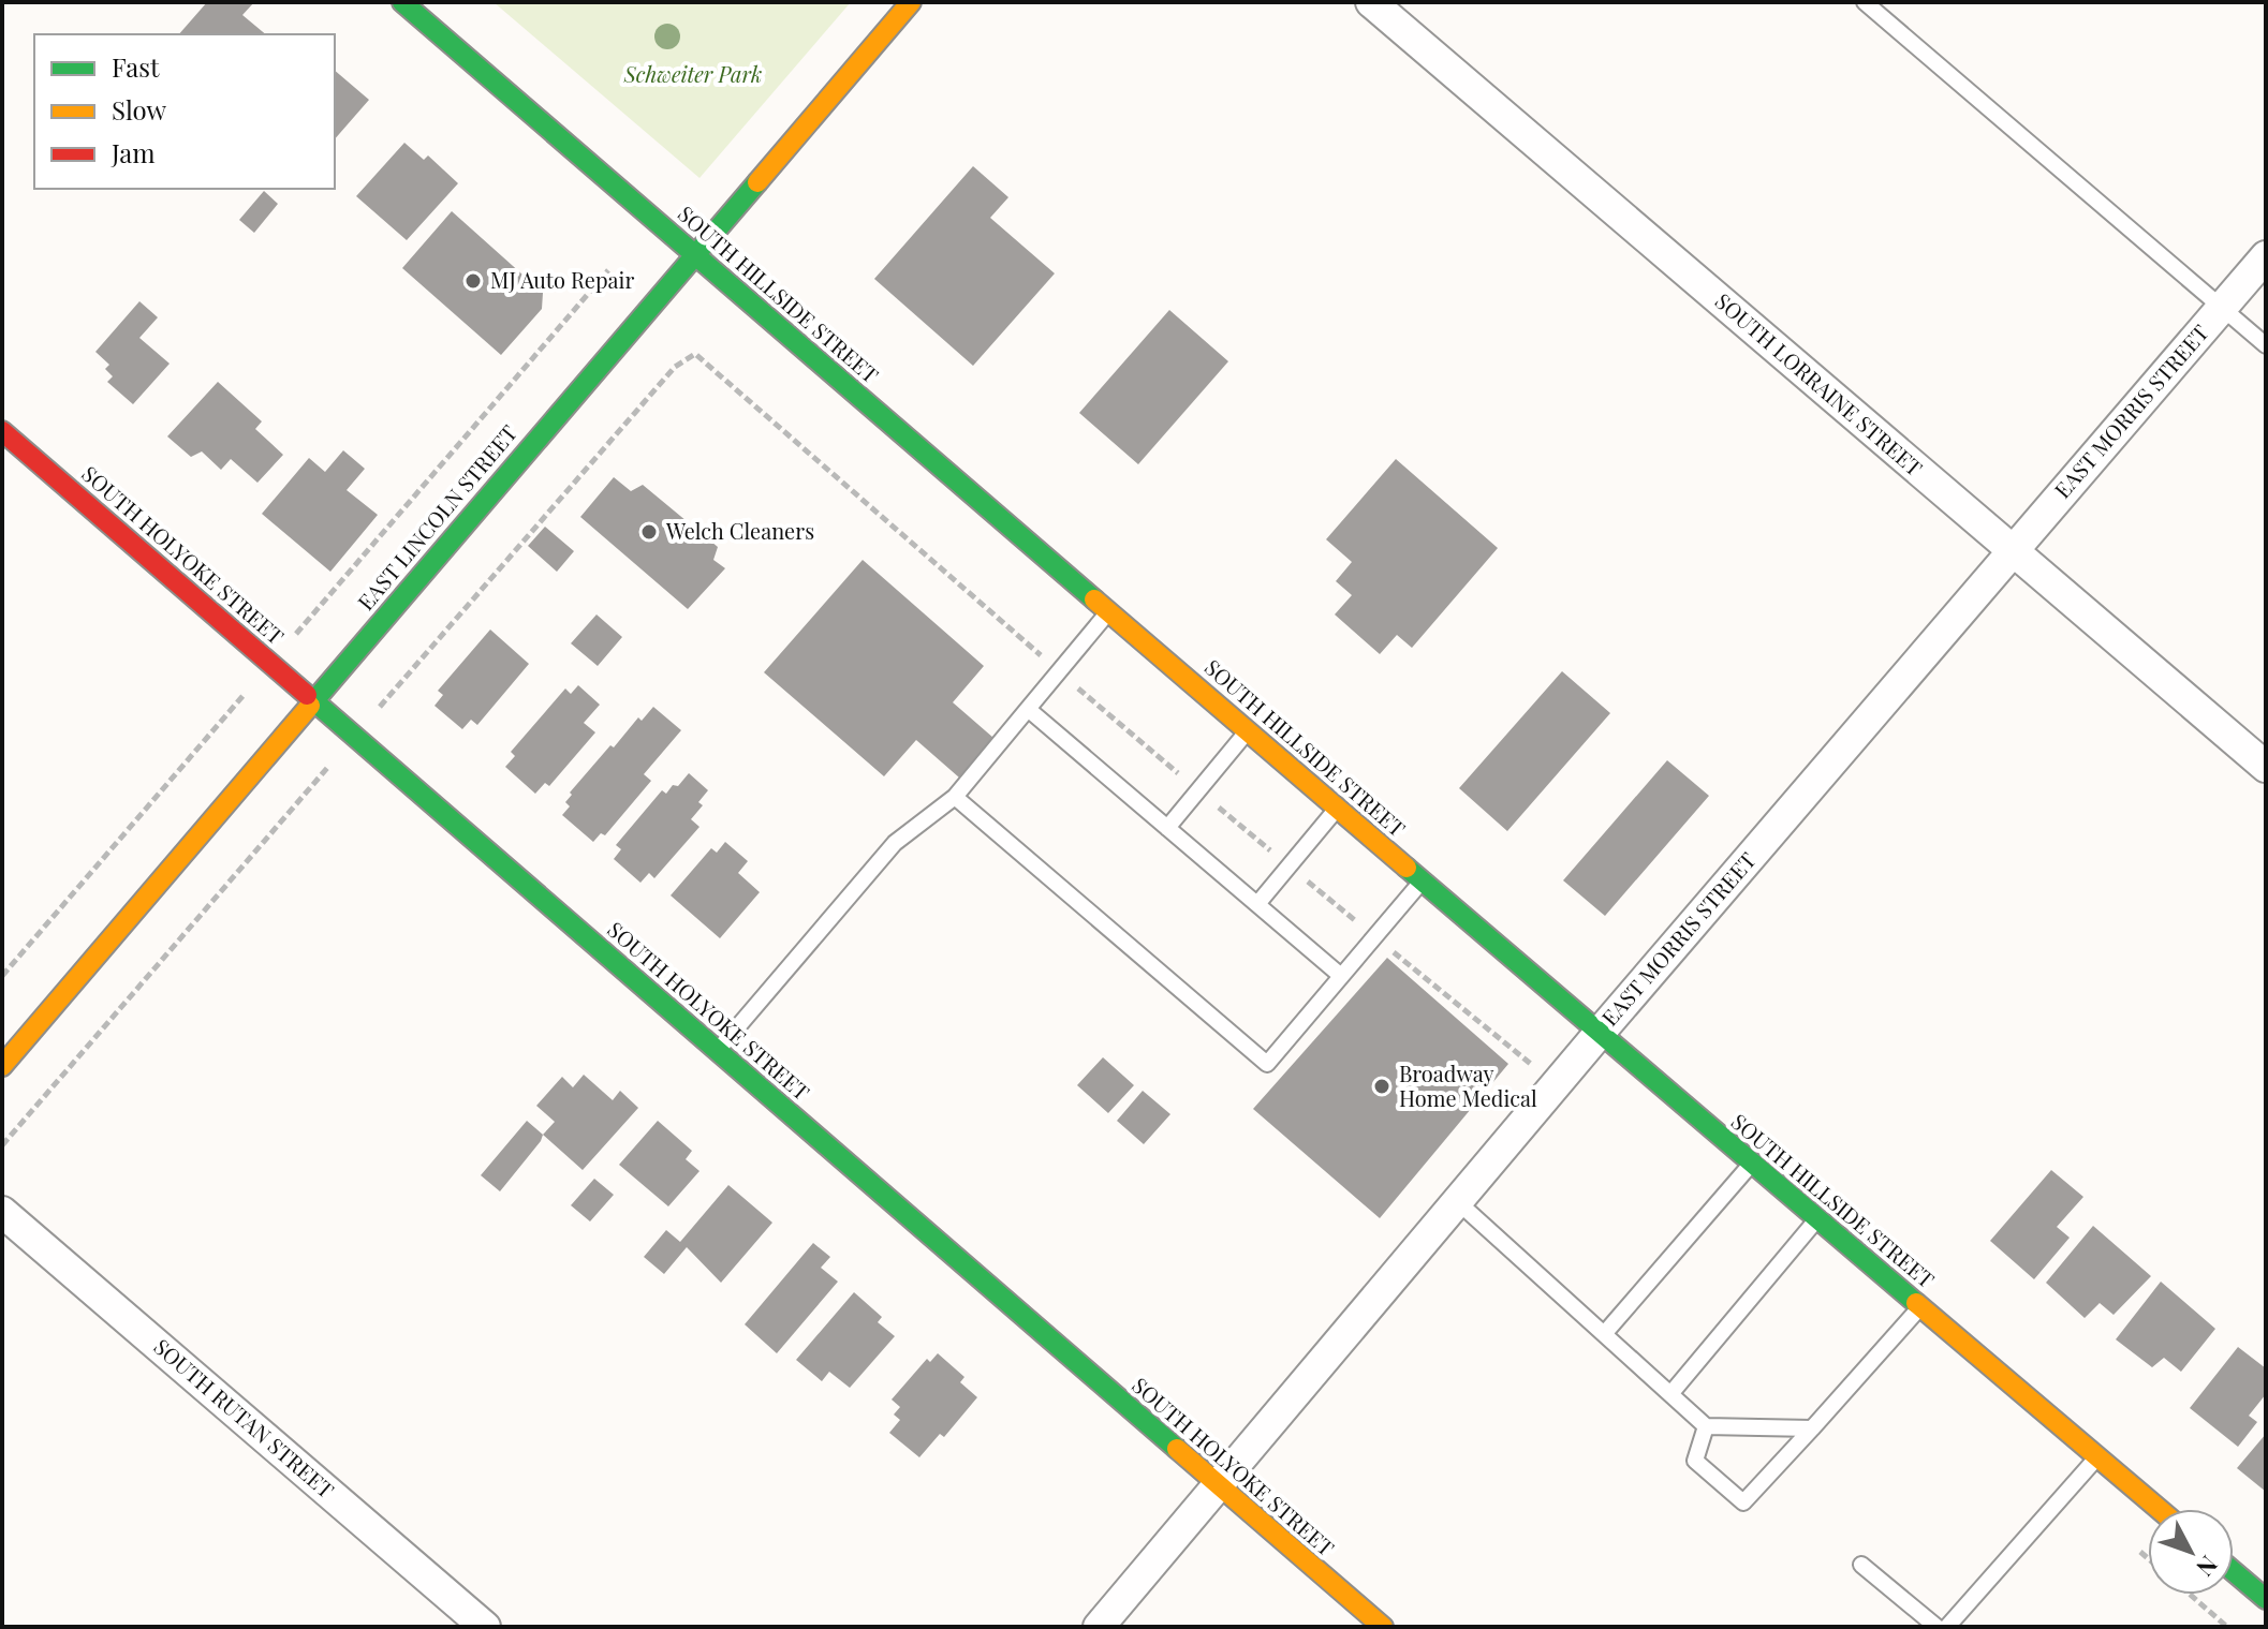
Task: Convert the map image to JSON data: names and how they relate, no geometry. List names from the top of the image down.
{
  "streets": {
    "street": [
      "SOUTH HILLSIDE STREET",
      "SOUTH LORRAINE STREET",
      "EAST MORRIS STREET",
      "EAST LINCOLN STREET",
      "SOUTH HOLYOKE STREET",
      "SOUTH RUTAN STREET"
    ]
  },
  "crossings": [
    ["SOUTH HILLSIDE STREET", "EAST MORRIS STREET"],
    ["SOUTH HILLSIDE STREET", "EAST LINCOLN STREET"],
    ["SOUTH LORRAINE STREET", "EAST MORRIS STREET"],
    ["EAST MORRIS STREET", "SOUTH HOLYOKE STREET"],
    ["EAST LINCOLN STREET", "SOUTH HOLYOKE STREET"]
  ],
  "parks": ["Schweiter Park"],
  "places": ["MJ Auto Repair", "Welch Cleaners", "Broadway Home Medical"],
  "legend": ["Fast", "Slow", "Jam"],
  "north": "bottom right"
}
